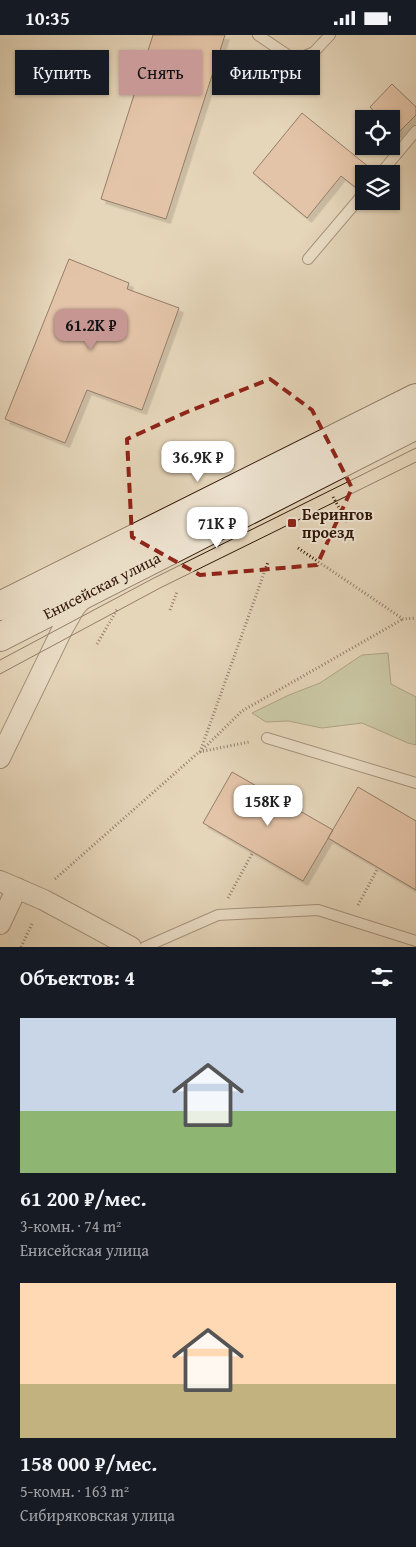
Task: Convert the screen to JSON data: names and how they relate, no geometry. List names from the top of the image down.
{
  "streets": {
    "main road": ["Енисейская улица"]
  },
  "places": {
    "transit": ["Берингов проезд"]
  },
  "page": {
    "status": "10:35",
    "chip": ["Купить", "Снять", "Фильтры"],
    "price": [
      "61.2K ₽",
      "36.9K ₽",
      "71K ₽",
      "158K ₽"
    ],
    "heading": "Объектов: 4",
    "list": [
      {
        "name": "61 200 ₽/мес.",
        "note": "3-комн. · 74 m² · Енисейская улица"
      },
      {
        "name": "158 000 ₽/мес.",
        "note": "5-комн. · 163 m² · Сибиряковская улица"
      }
    ]
  }
}
